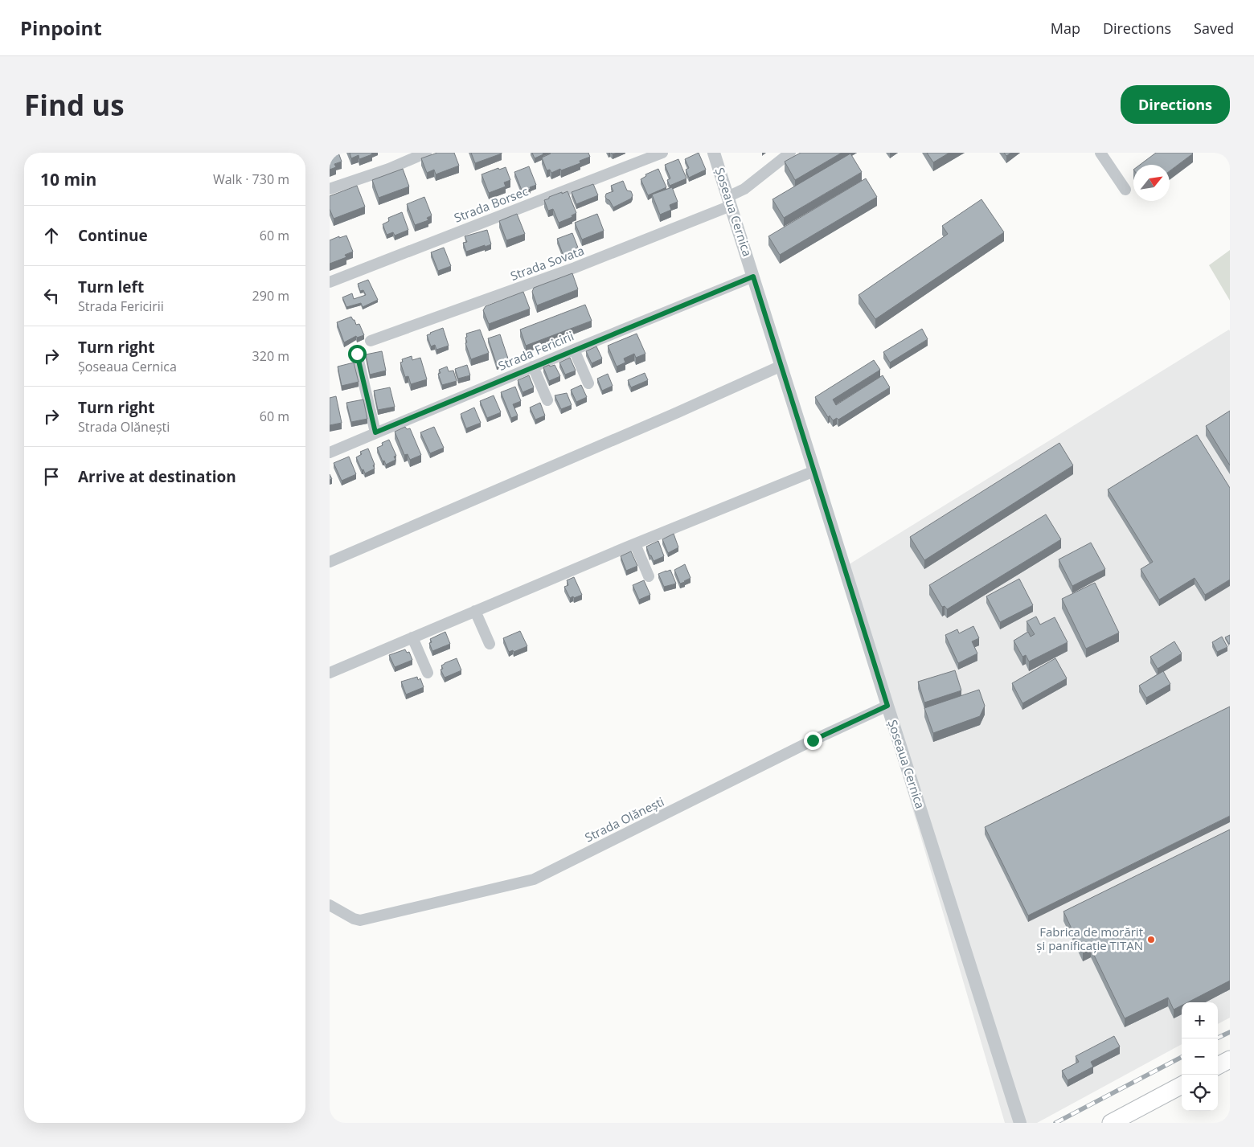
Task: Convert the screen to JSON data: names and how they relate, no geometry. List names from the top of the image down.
{
  "streets": {
    "street": [
      "Strada Borsec",
      "Șoseaua Cernica",
      "Strada Sovata",
      "Strada Fericirii",
      "Strada Olănești"
    ]
  },
  "crossings": [
    ["Șoseaua Cernica", "Strada Sovata"],
    ["Șoseaua Cernica", "Strada Fericirii"],
    ["Șoseaua Cernica", "Strada Olănești"]
  ],
  "places": ["Fabrica de morărit și panificație TITAN"],
  "north": "top right",
  "page": {
    "header": "Pinpoint",
    "nav": ["Map", "Directions", "Saved"],
    "buttons": "Directions",
    "title": "Find us",
    "heading": ["10 min", "Walk · 730 m"],
    "list": [
      ["Continue", "60 m"],
      ["Turn left", "Strada Fericirii", "290 m"],
      ["Turn right", "Șoseaua Cernica", "320 m"],
      ["Turn right", "Strada Olănești", "60 m"],
      "Arrive at destination"
    ],
    "map_buttons": ["+", "−"]
  }
}
